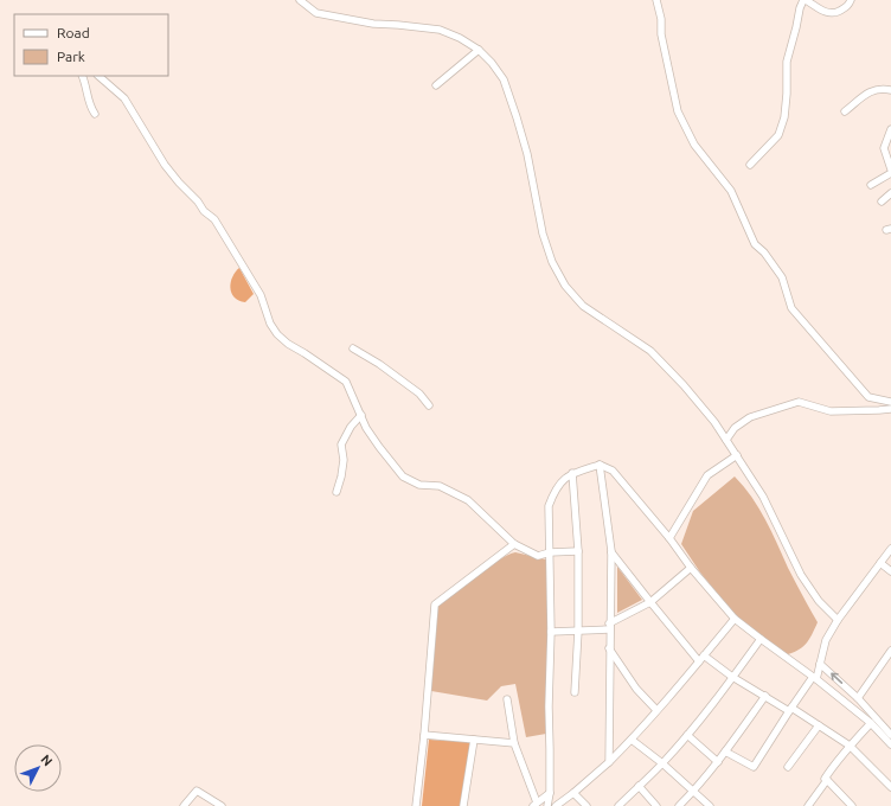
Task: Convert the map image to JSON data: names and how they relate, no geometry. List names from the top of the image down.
{
  "legend": ["Road", "Park"],
  "north": "top right"
}
